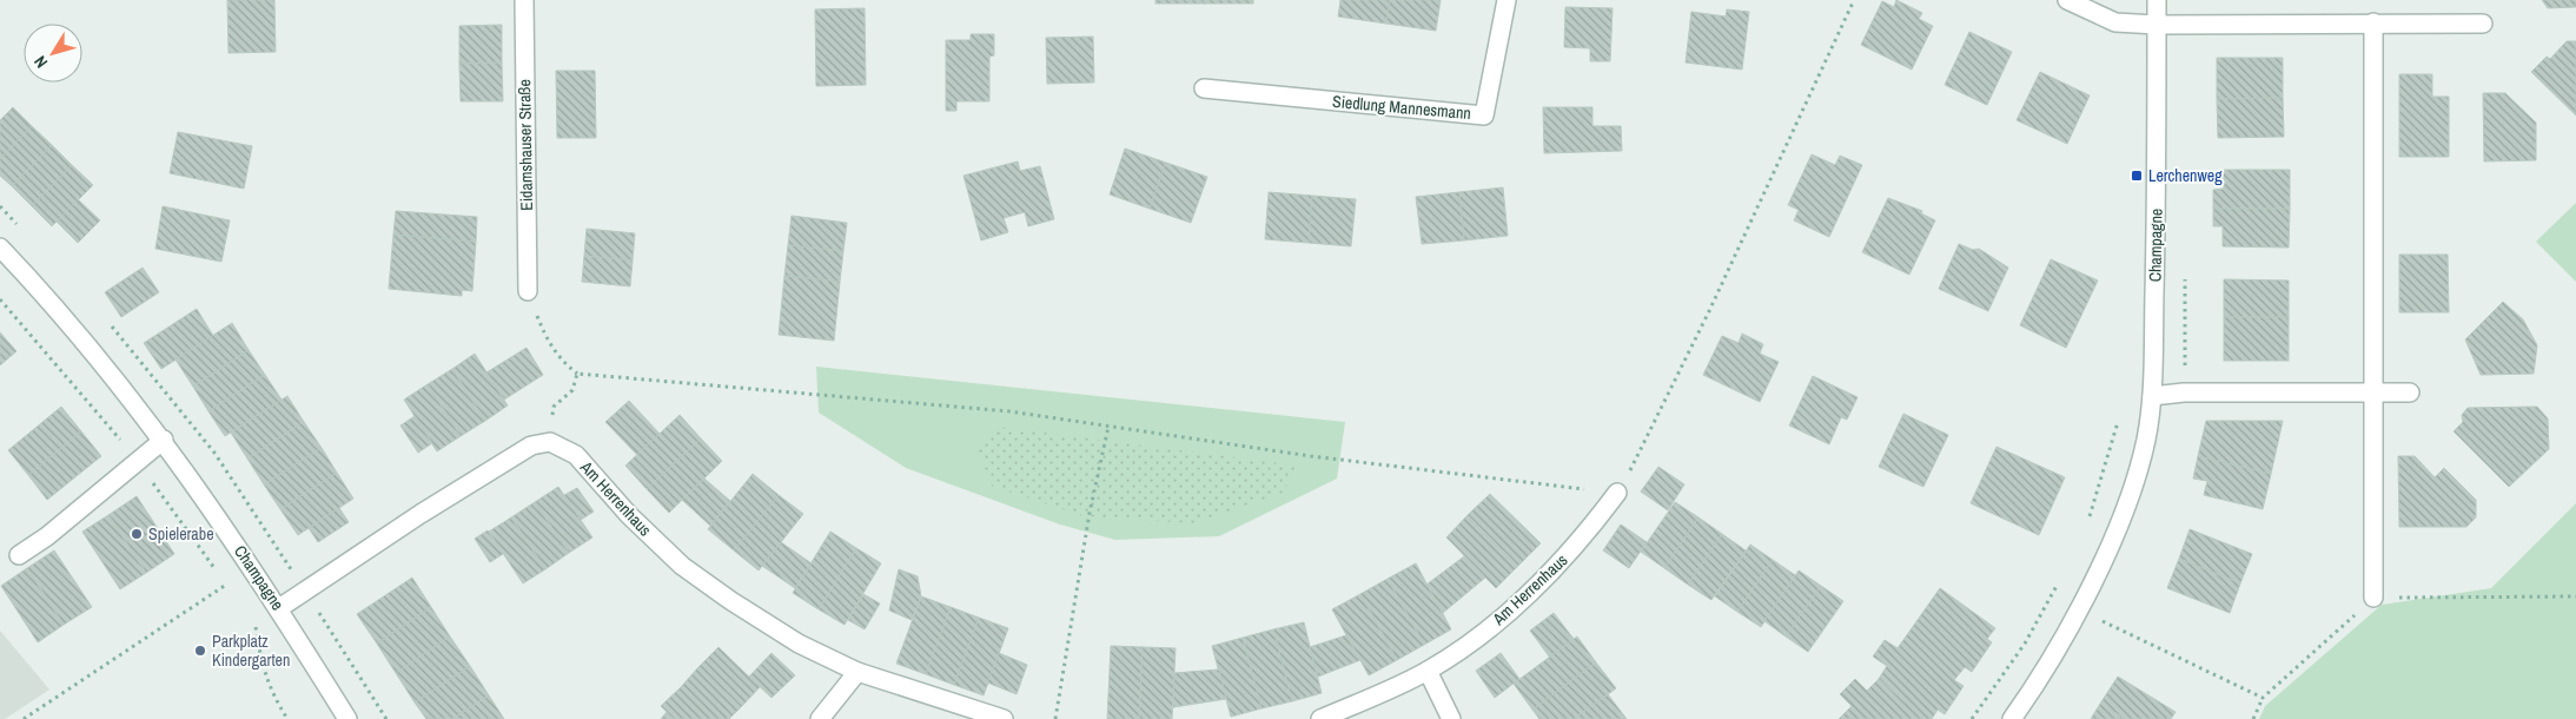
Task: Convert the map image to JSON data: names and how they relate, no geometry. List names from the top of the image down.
{
  "streets": {
    "street": [
      "Siedlung Mannesmann",
      "Eidamshauser Straße",
      "Champagne",
      "Am Herrenhaus"
    ]
  },
  "places": {
    "transit": ["Lerchenweg"],
    "other": ["Spielerabe", "Parkplatz Kindergarten"]
  },
  "north": "bottom left"
}
